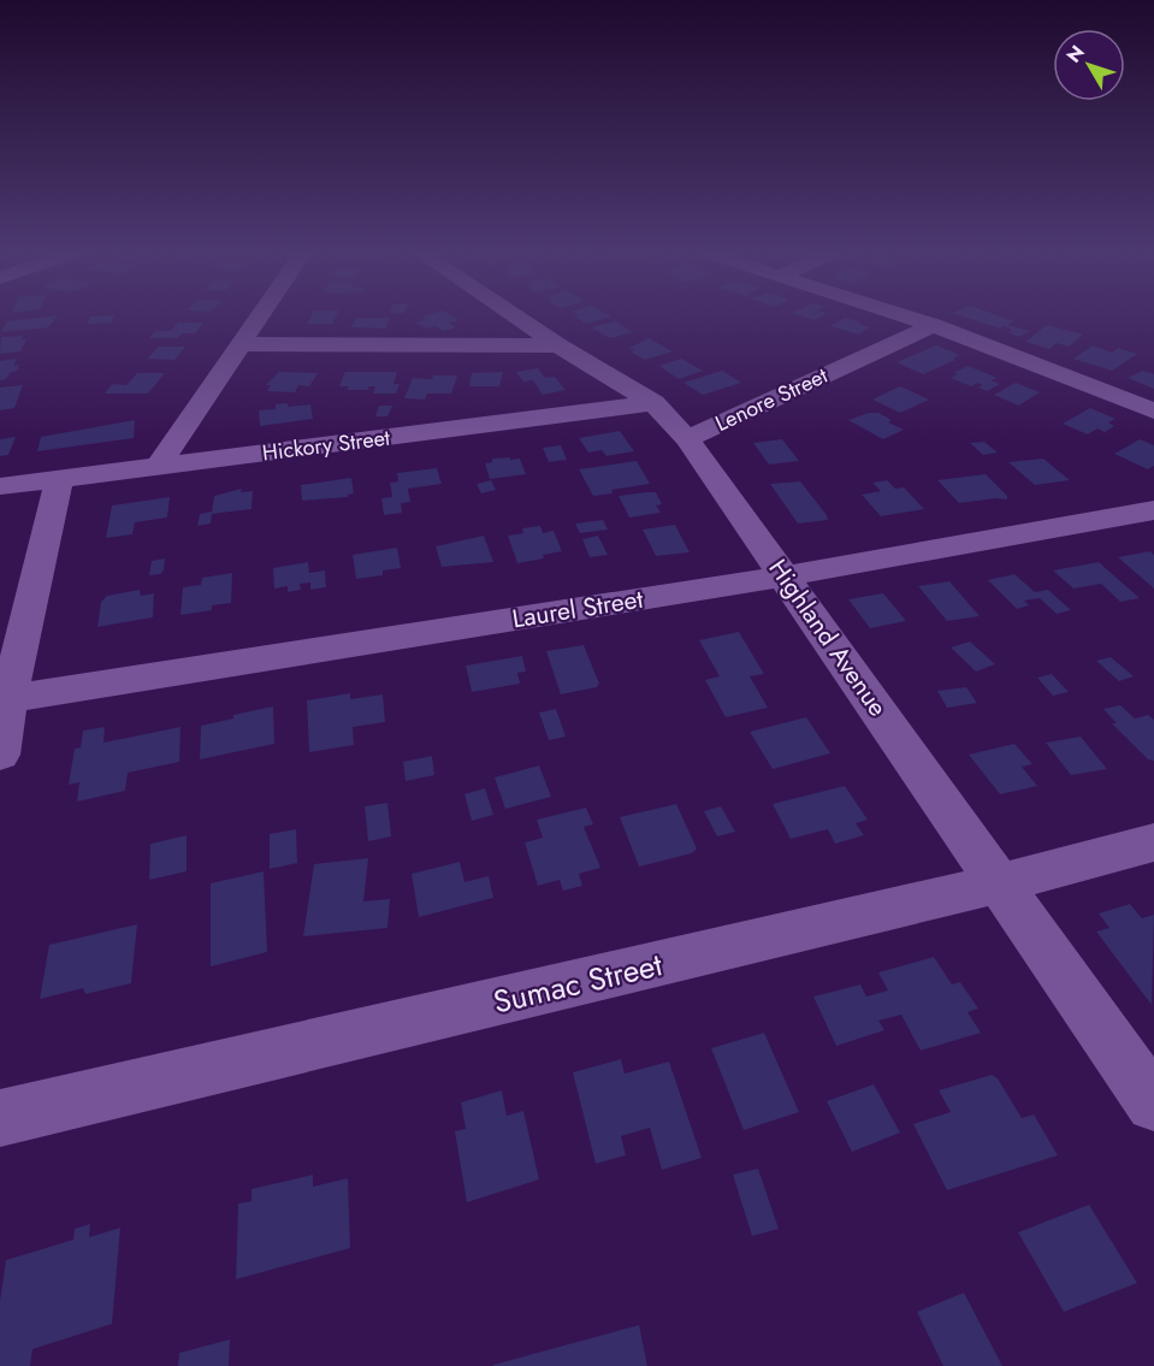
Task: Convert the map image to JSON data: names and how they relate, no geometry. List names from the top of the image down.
{
  "streets": {
    "street": [
      "Lenore Street",
      "Hickory Street",
      "Laurel Street",
      "Highland Avenue",
      "Sumac Street"
    ]
  },
  "crossings": [
    ["Lenore Street", "Highland Avenue"],
    ["Hickory Street", "Highland Avenue"],
    ["Laurel Street", "Highland Avenue"],
    ["Highland Avenue", "Sumac Street"]
  ],
  "north": "top left"
}
